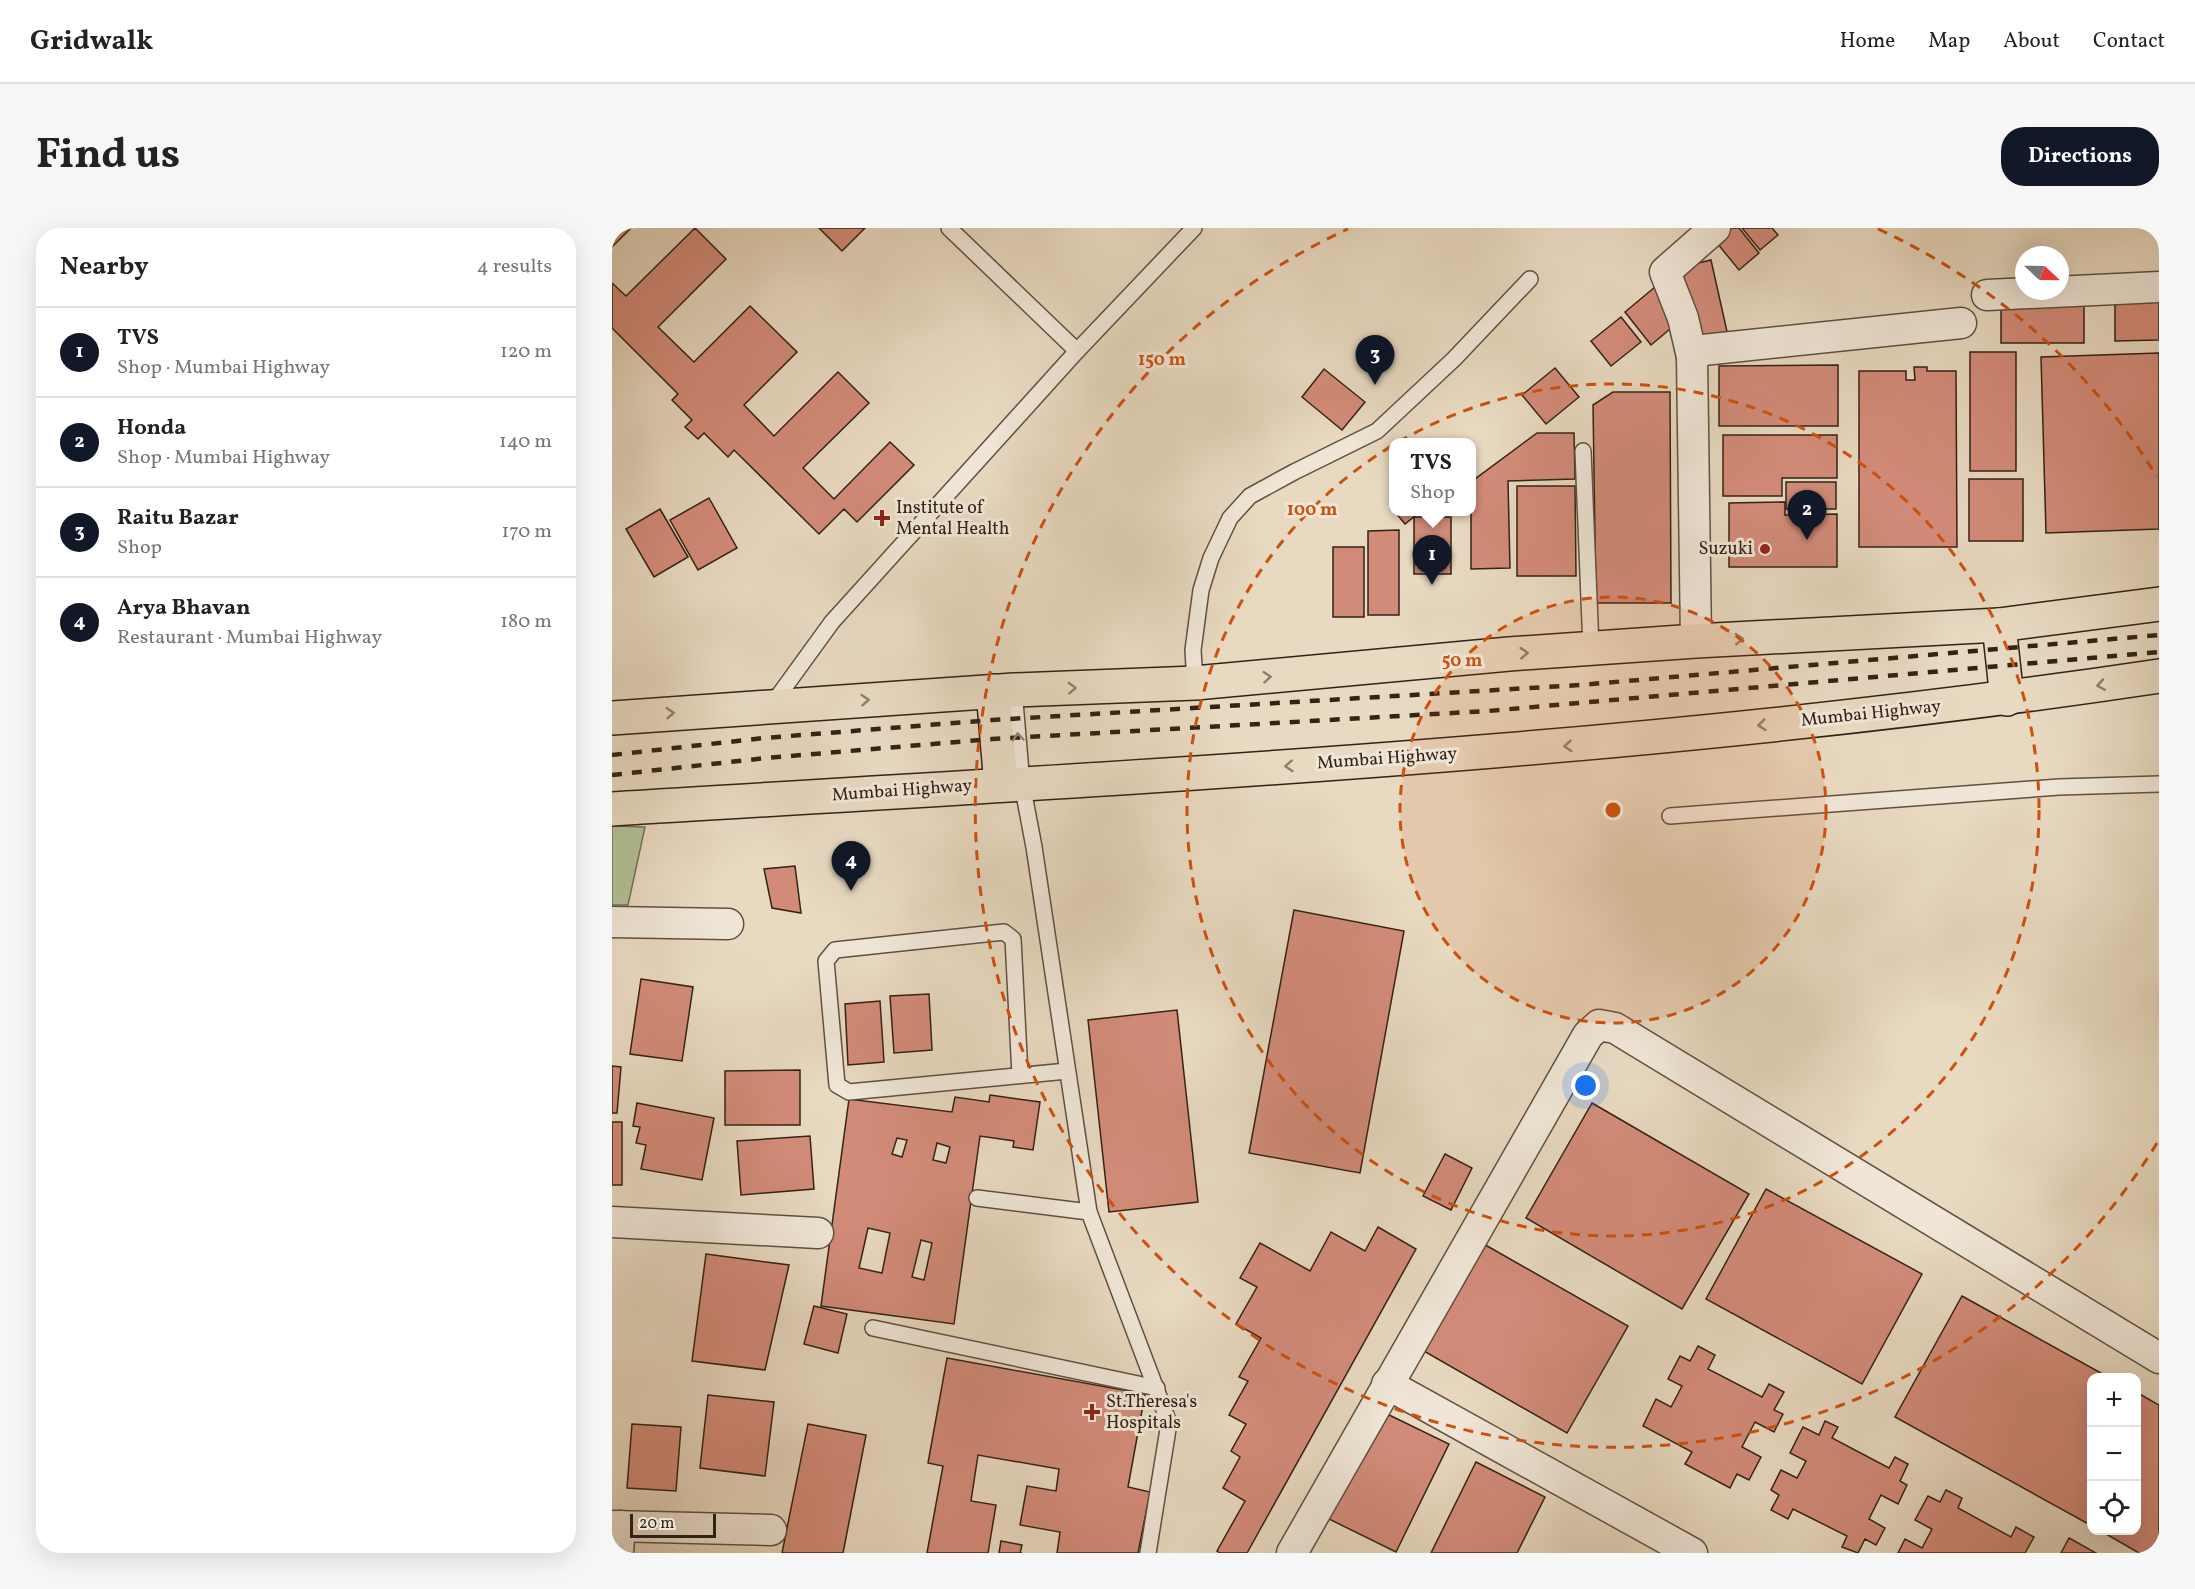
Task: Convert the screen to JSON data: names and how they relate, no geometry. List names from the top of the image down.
{
  "streets": {
    "highway": ["Mumbai Highway"]
  },
  "places": {
    "health": ["Institute of Mental Health", "St.Theresa's Hospitals"],
    "other": ["Suzuki"]
  },
  "scale_bar": "20 m",
  "north": "right",
  "page": {
    "header": "Gridwalk",
    "nav": [
      "Home",
      "Map",
      "About",
      "Contact"
    ],
    "title": "Find us",
    "buttons": "Directions",
    "heading": ["Nearby", "4 results"],
    "list": [
      {
        "mark": "1",
        "name": "TVS",
        "note": "Shop · Mumbai Highway",
        "value": "120 m"
      },
      {
        "mark": "2",
        "name": "Honda",
        "note": "Shop · Mumbai Highway",
        "value": "140 m"
      },
      {
        "mark": "3",
        "name": "Raitu Bazar",
        "note": "Shop",
        "value": "170 m"
      },
      {
        "mark": "4",
        "name": "Arya Bhavan",
        "note": "Restaurant · Mumbai Highway",
        "value": "180 m"
      }
    ],
    "pins": [
      "3",
      "2",
      "1",
      "4"
    ],
    "popup": ["TVS", "Shop"],
    "map_buttons": ["+", "−"],
    "scale": "20 m"
  },
  "rings": ["150 m", "100 m", "50 m"]
}
